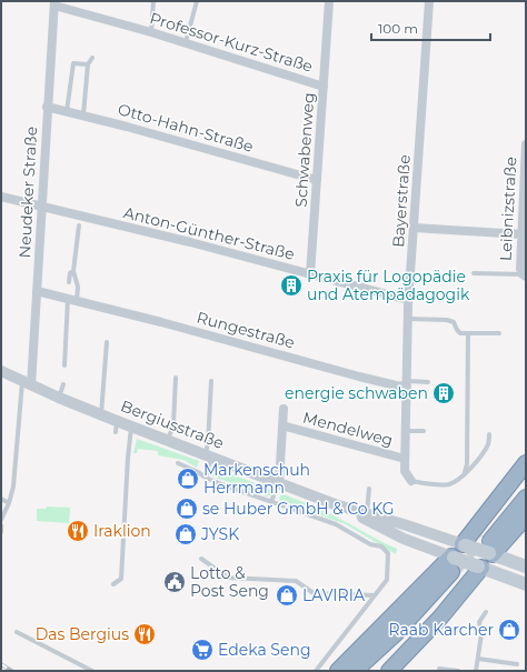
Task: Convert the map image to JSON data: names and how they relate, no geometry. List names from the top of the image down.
{
  "streets": {
    "main road": ["Bergiusstraße"],
    "street": [
      "Professor-Kurz-Straße",
      "Otto-Hahn-Straße",
      "Schwabenweg",
      "Neudeker Straße",
      "Bayerstraße",
      "Leibnizstraße",
      "Anton-Günther-Straße",
      "Rungestraße",
      "Mendelweg"
    ]
  },
  "crossings": [
    ["Professor-Kurz-Straße", "Schwabenweg"],
    ["Professor-Kurz-Straße", "Neudeker Straße"],
    ["Otto-Hahn-Straße", "Schwabenweg"],
    ["Otto-Hahn-Straße", "Neudeker Straße"],
    ["Schwabenweg", "Anton-Günther-Straße"],
    ["Neudeker Straße", "Anton-Günther-Straße"],
    ["Neudeker Straße", "Rungestraße"],
    ["Neudeker Straße", "Bergiusstraße"],
    ["Bayerstraße", "Anton-Günther-Straße"],
    ["Bayerstraße", "Rungestraße"],
    ["Bayerstraße", "Mendelweg"],
    ["Bergiusstraße", "Mendelweg"]
  ],
  "places": {
    "building": ["Praxis für Logopädie und Atempädagogik", "energie schwaben"],
    "shop": [
      "Markenschuh Herrmann",
      "se Huber GmbH & Co KG",
      "JYSK",
      "LAVIRIA",
      "Raab Karcher"
    ],
    "restaurant": ["Iraklion", "Das Bergius"],
    "public building": ["Lotto & Post Seng"],
    "supermarket": ["Edeka Seng"]
  },
  "scale_bar": "100 m"
}
